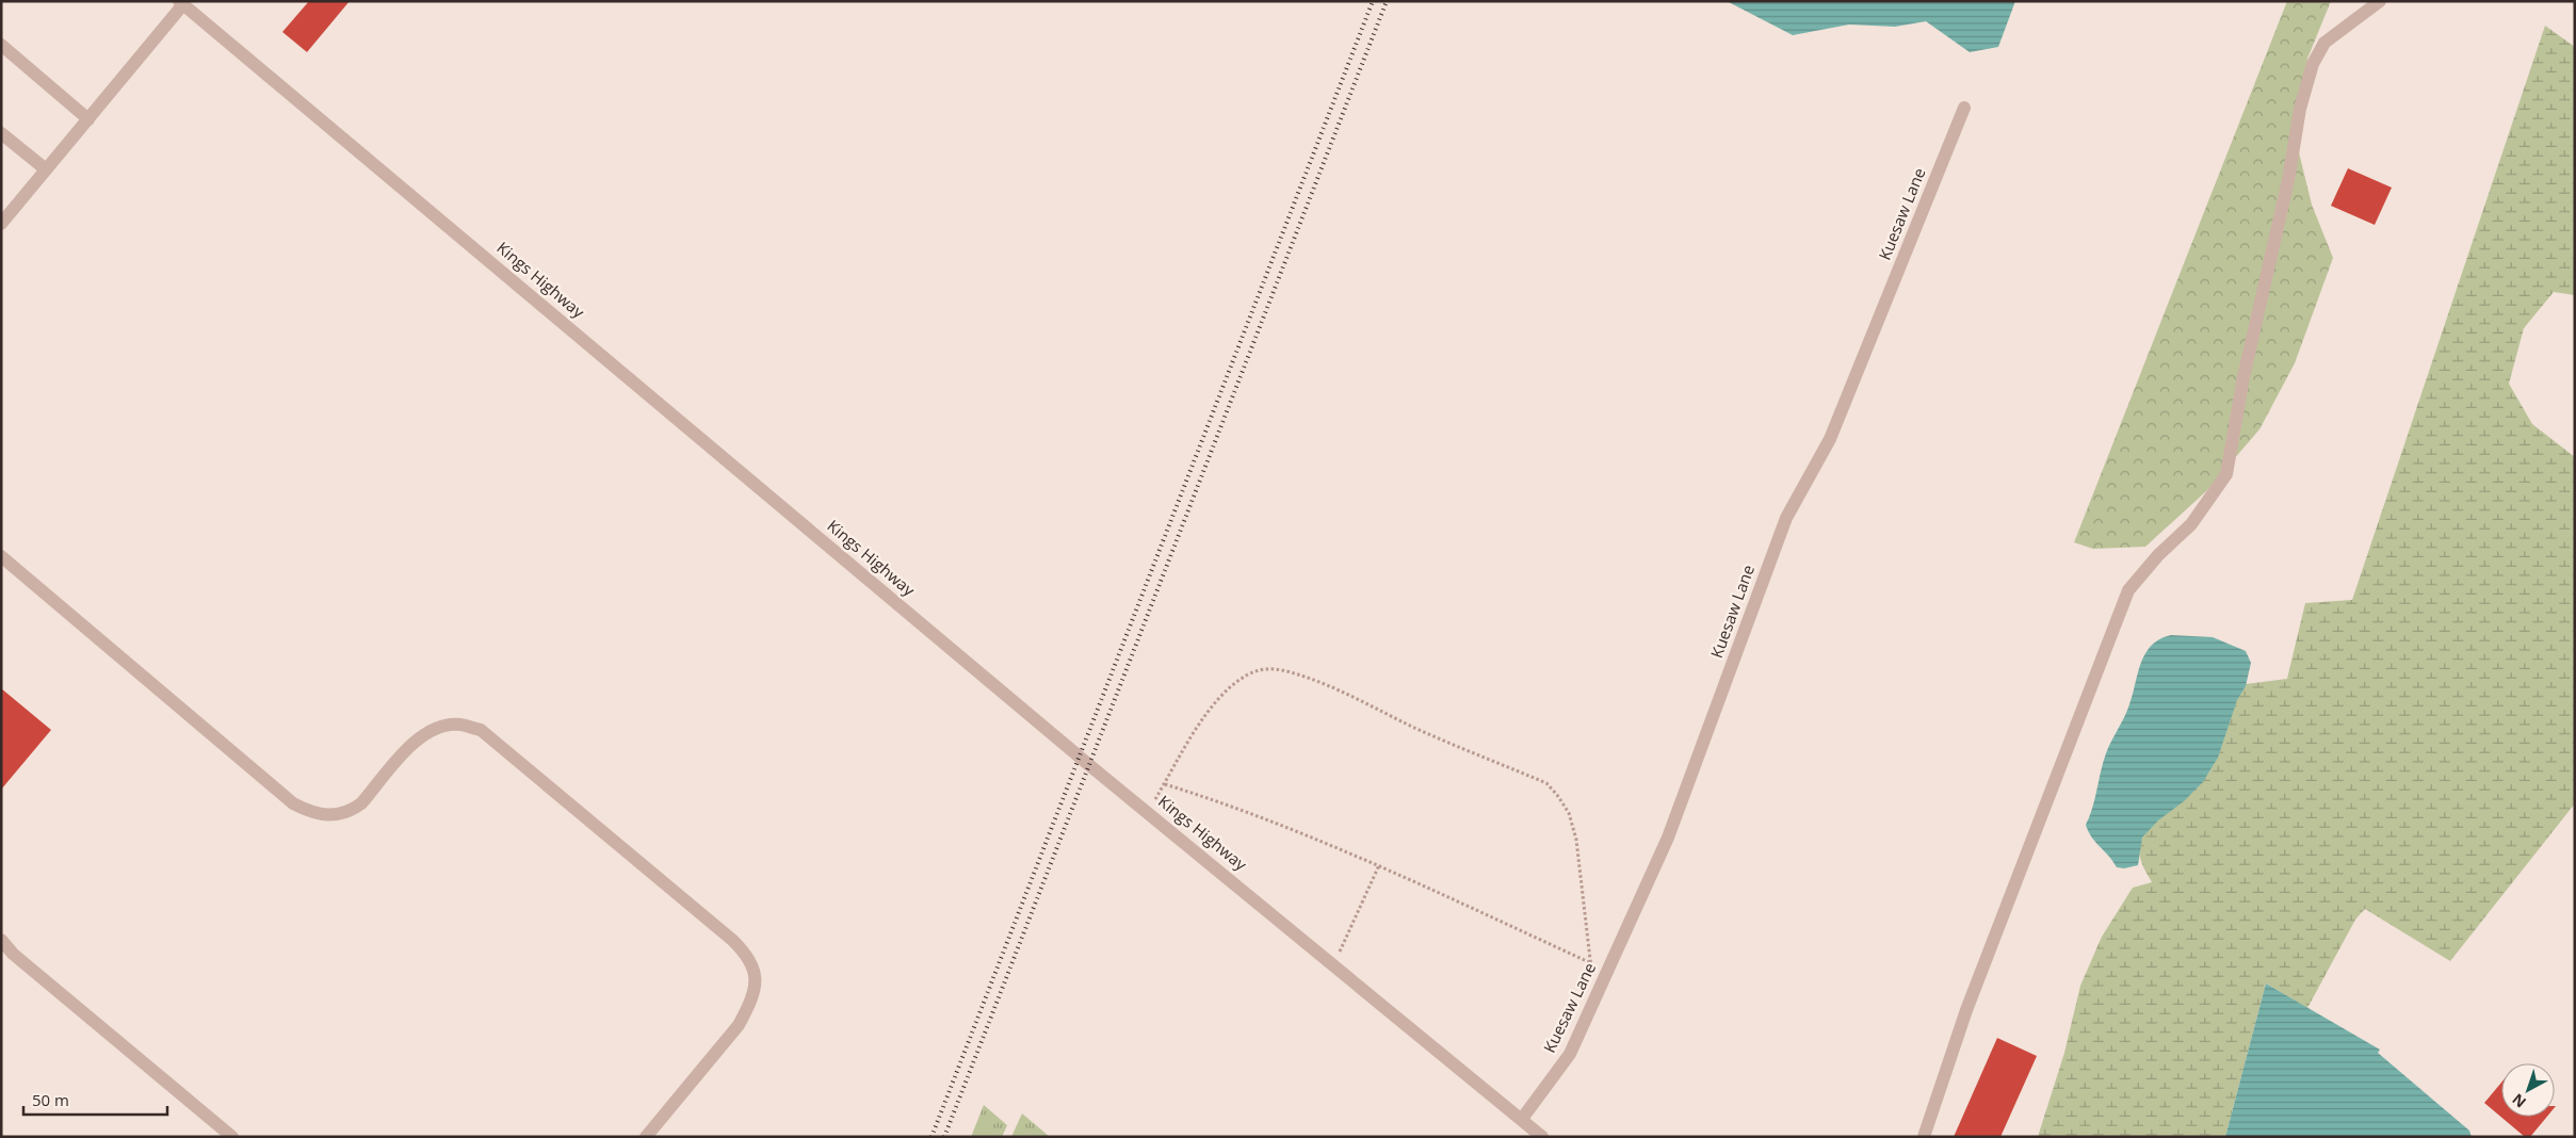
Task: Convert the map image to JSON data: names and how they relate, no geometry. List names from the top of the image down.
{
  "streets": {
    "street": ["Kuesaw Lane", "Kings Highway"]
  },
  "crossings": [
    ["Kuesaw Lane", "Kings Highway"]
  ],
  "scale_bar": "50 m",
  "north": "bottom left"
}
